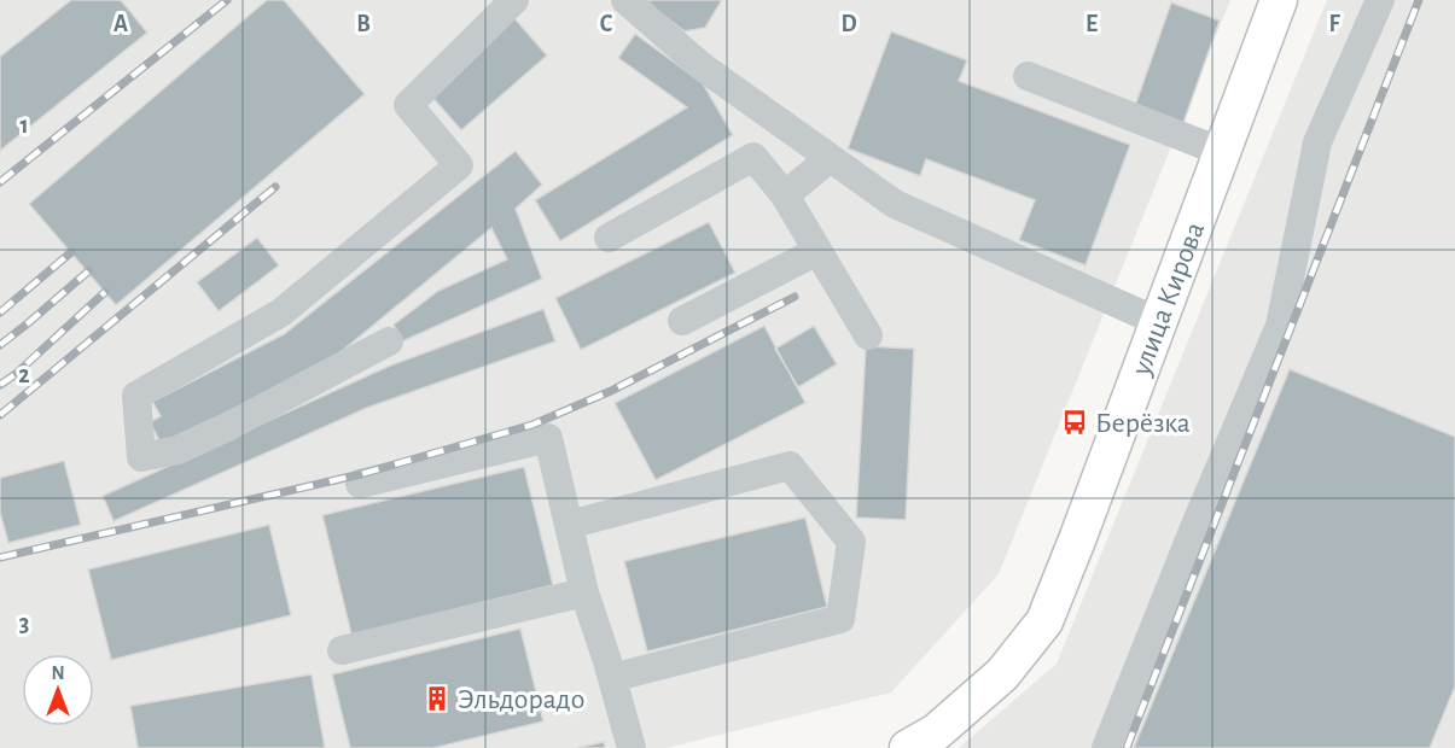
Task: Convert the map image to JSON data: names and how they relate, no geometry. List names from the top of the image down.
{
  "streets": {
    "main road": ["улица Кирова"]
  },
  "places": {
    "bus stop": ["Берёзка"],
    "building": ["Эльдорадо"]
  },
  "north": "top",
  "grid": {
    "columns": [
      "A",
      "B",
      "C",
      "D",
      "E",
      "F"
    ],
    "rows": ["1", "2", "3"]
  }
}
